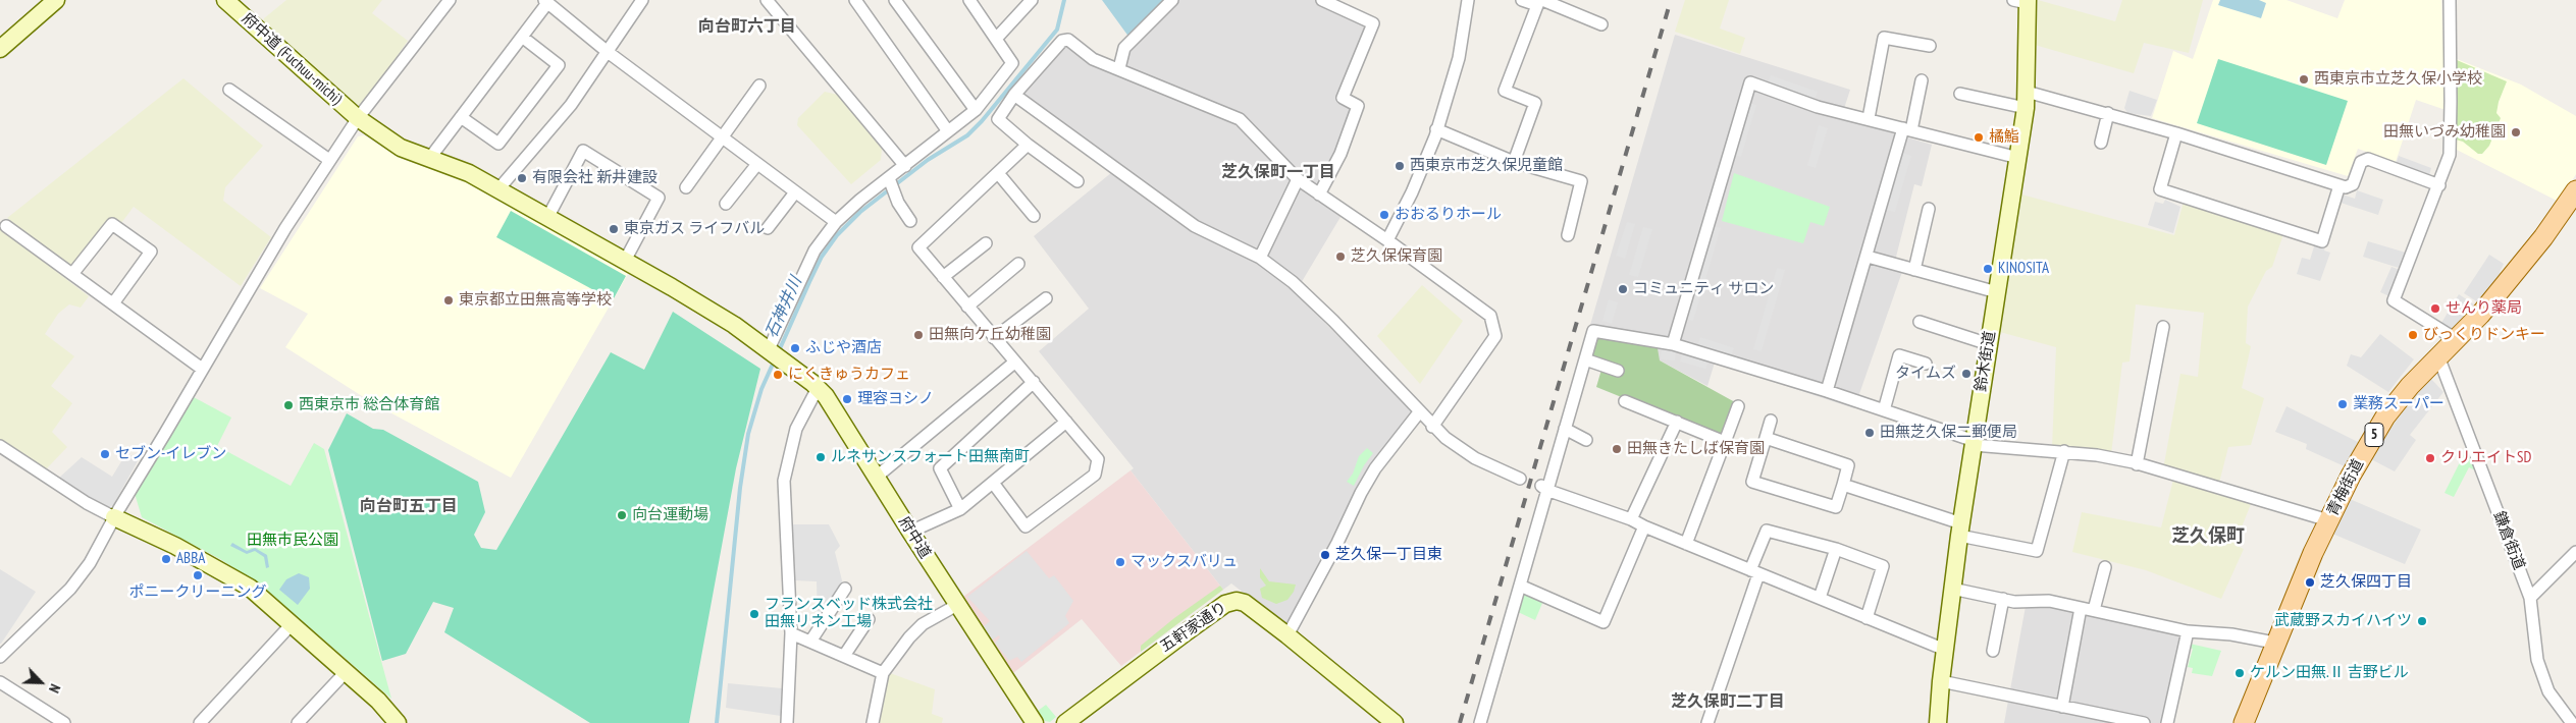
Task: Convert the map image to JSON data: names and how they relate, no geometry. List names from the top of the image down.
{
  "streets": {
    "main road": ["5", "青梅街道"],
    "street": [
      "府中道 (Fuchuu-michi)",
      "鈴木街道",
      "府中道",
      "鎌倉街道",
      "五軒家通り"
    ]
  },
  "crossings": [
    ["府中道 (Fuchuu-michi)", "府中道"],
    ["青梅街道", "鎌倉街道"]
  ],
  "districts": [
    "向台町六丁目",
    "芝久保町一丁目",
    "向台町五丁目",
    "芝久保町",
    "芝久保町二丁目"
  ],
  "water": ["石神井川"],
  "parks": ["田無市民公園"],
  "places": [
    "西東京市立芝久保小学校",
    "田無いづみ幼稚園",
    "橘鮨",
    "西東京市芝久保児童館",
    "有限会社 新井建設",
    "おおるりホール",
    "東京ガス ライフバル",
    "芝久保保育園",
    "KINOSITA",
    "コミュニティ サロン",
    "東京都立田無高等学校",
    "せんり薬局",
    "田無向ケ丘幼稚園",
    "びっくりドンキー",
    "ふじや酒店",
    "タイムズ",
    "にくきゅうカフェ",
    "理容ヨシノ",
    "業務スーパー",
    "西東京市 総合体育館",
    "田無芝久保二郵便局",
    "田無きたしば保育園",
    "セブン-イレブン",
    "ルネサンスフォート田無南町",
    "クリエイトSD",
    "向台運動場",
    "芝久保一丁目東",
    "ABBA",
    "マックスバリュ",
    "ポニークリーニング",
    "芝久保四丁目",
    "フランスベッド株式会社 田無リネン工場",
    "武蔵野スカイハイツ",
    "ケルン田無.Ⅱ 吉野ビル"
  ],
  "north": "bottom right"
}
